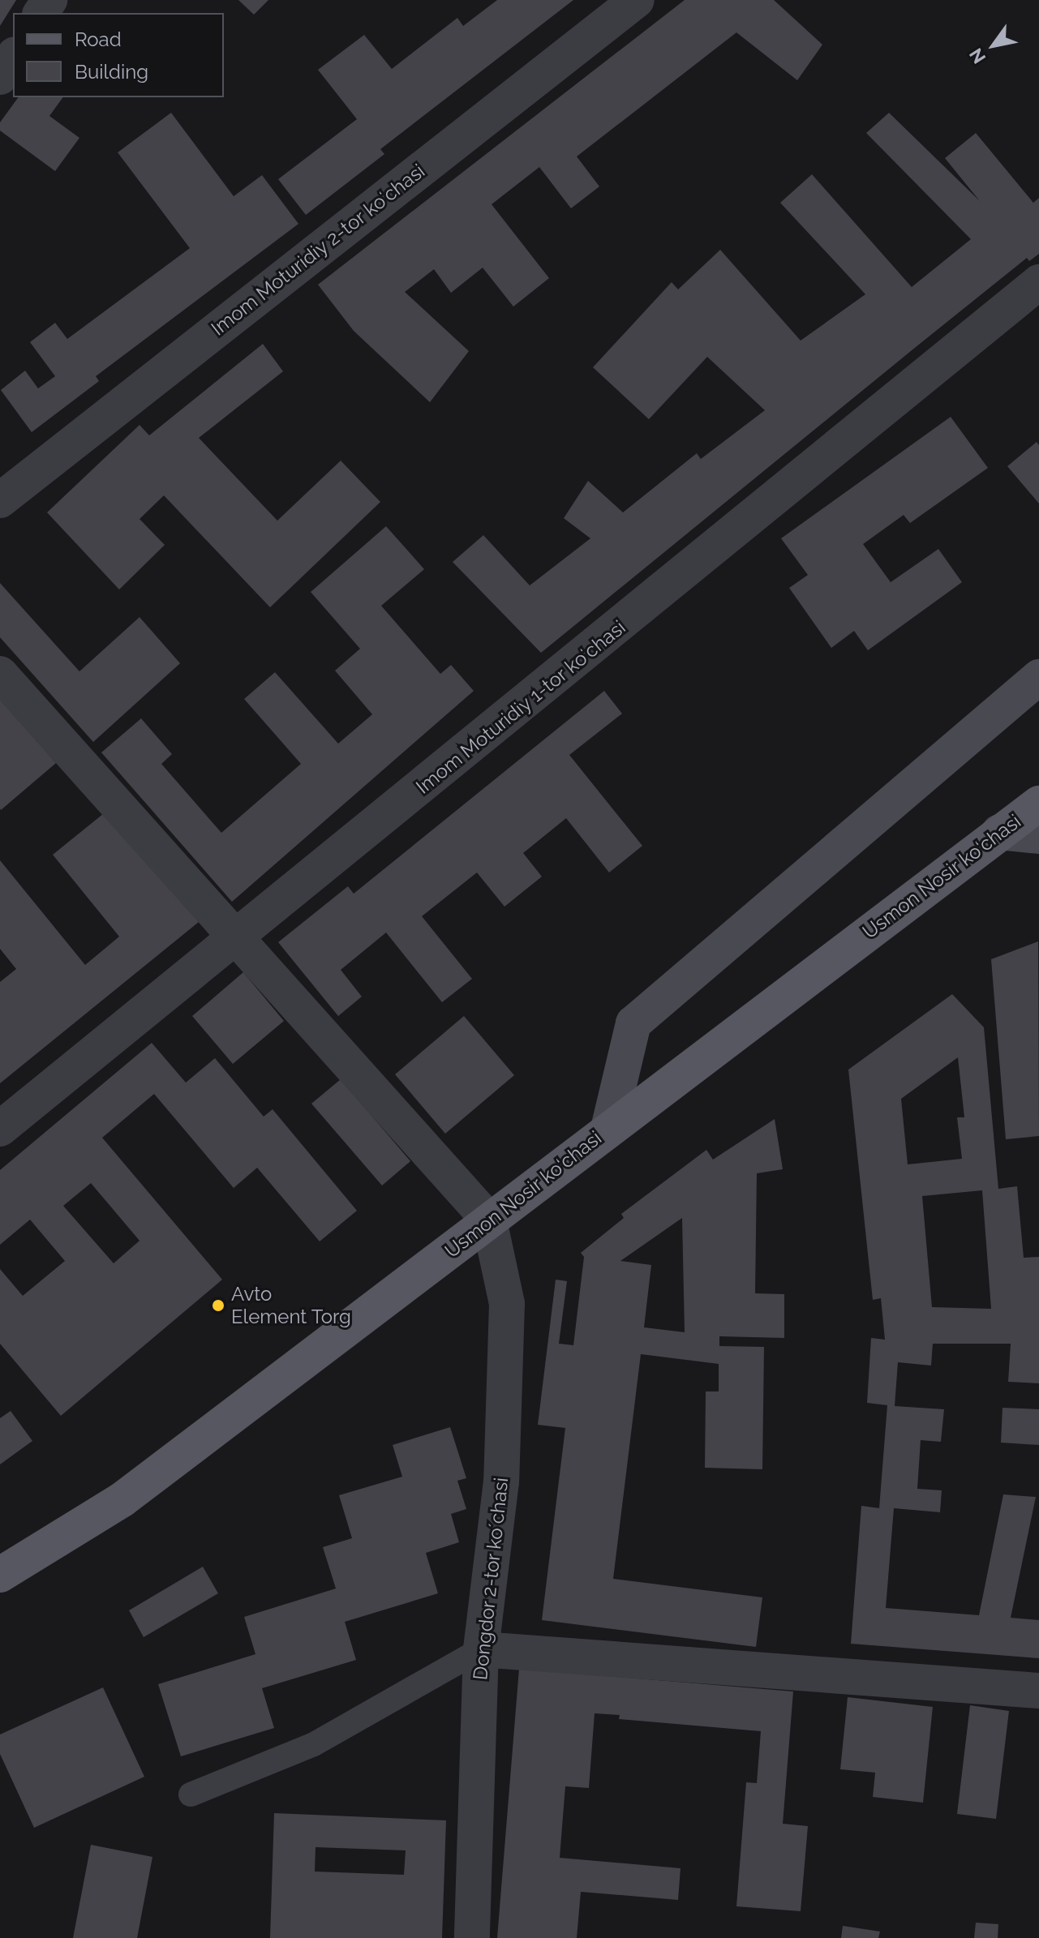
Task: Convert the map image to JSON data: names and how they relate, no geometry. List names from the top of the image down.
{
  "streets": {
    "main road": ["Usmon Nosir ko‘chasi"],
    "street": ["Imom Moturidiy 2-tor koʻchasi", "Imom Moturidiy 1-tor koʻchasi", "Dongdor 2-tor koʼchasi"]
  },
  "crossings": [
    ["Usmon Nosir ko‘chasi", "Dongdor 2-tor koʼchasi"]
  ],
  "places": ["Avto Element Torg"],
  "legend": ["Road", "Building"],
  "north": "bottom left"
}
